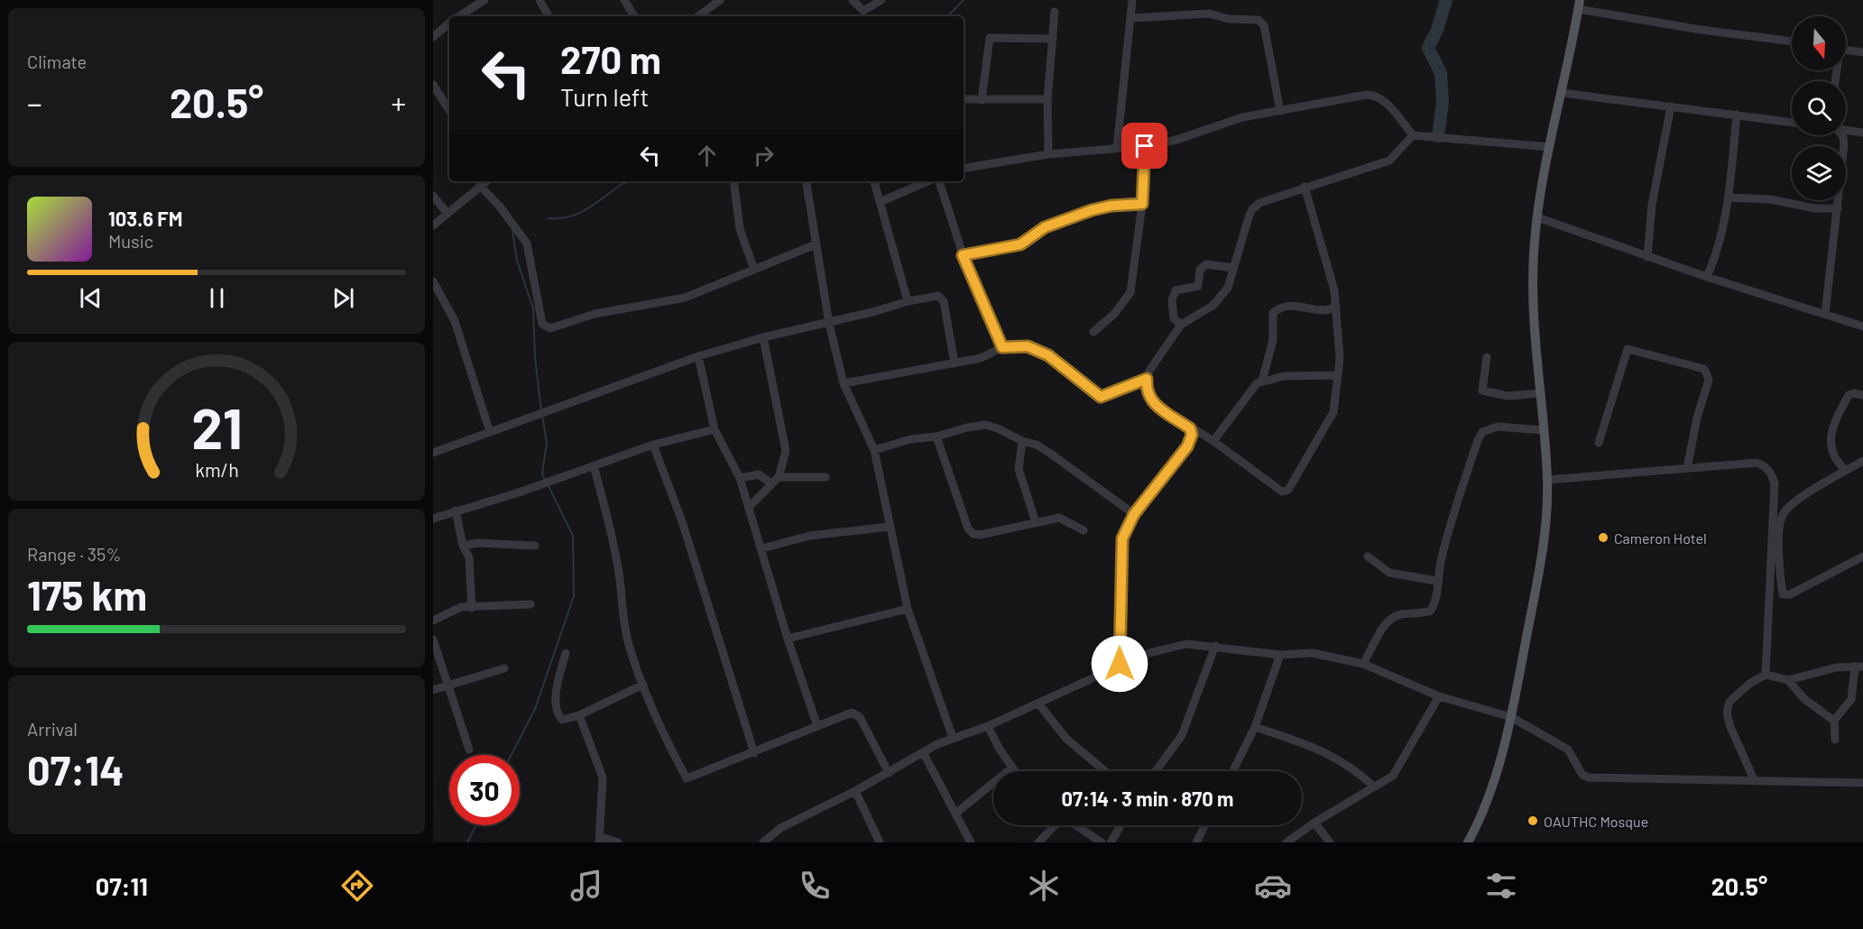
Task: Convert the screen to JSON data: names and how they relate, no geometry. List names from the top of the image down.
{
  "places": ["Cameron Hotel", "OAUTHC Mosque"],
  "north": "bottom",
  "page": {
    "tile": [
      "Climate",
      ["Range · 35%", "175 km"],
      ["Arrival", "07:14"]
    ],
    "turn": ["270 m", "Turn left"],
    "heat": ["−", "20.5°", "+"],
    "song": ["103.6 FM", "Music"],
    "limit": "30",
    "trip": "07:14 · 3 min · 870 m",
    "tabs": ["07:11", "20.5°"],
    "gauge": ["21", "km/h"]
  }
}
